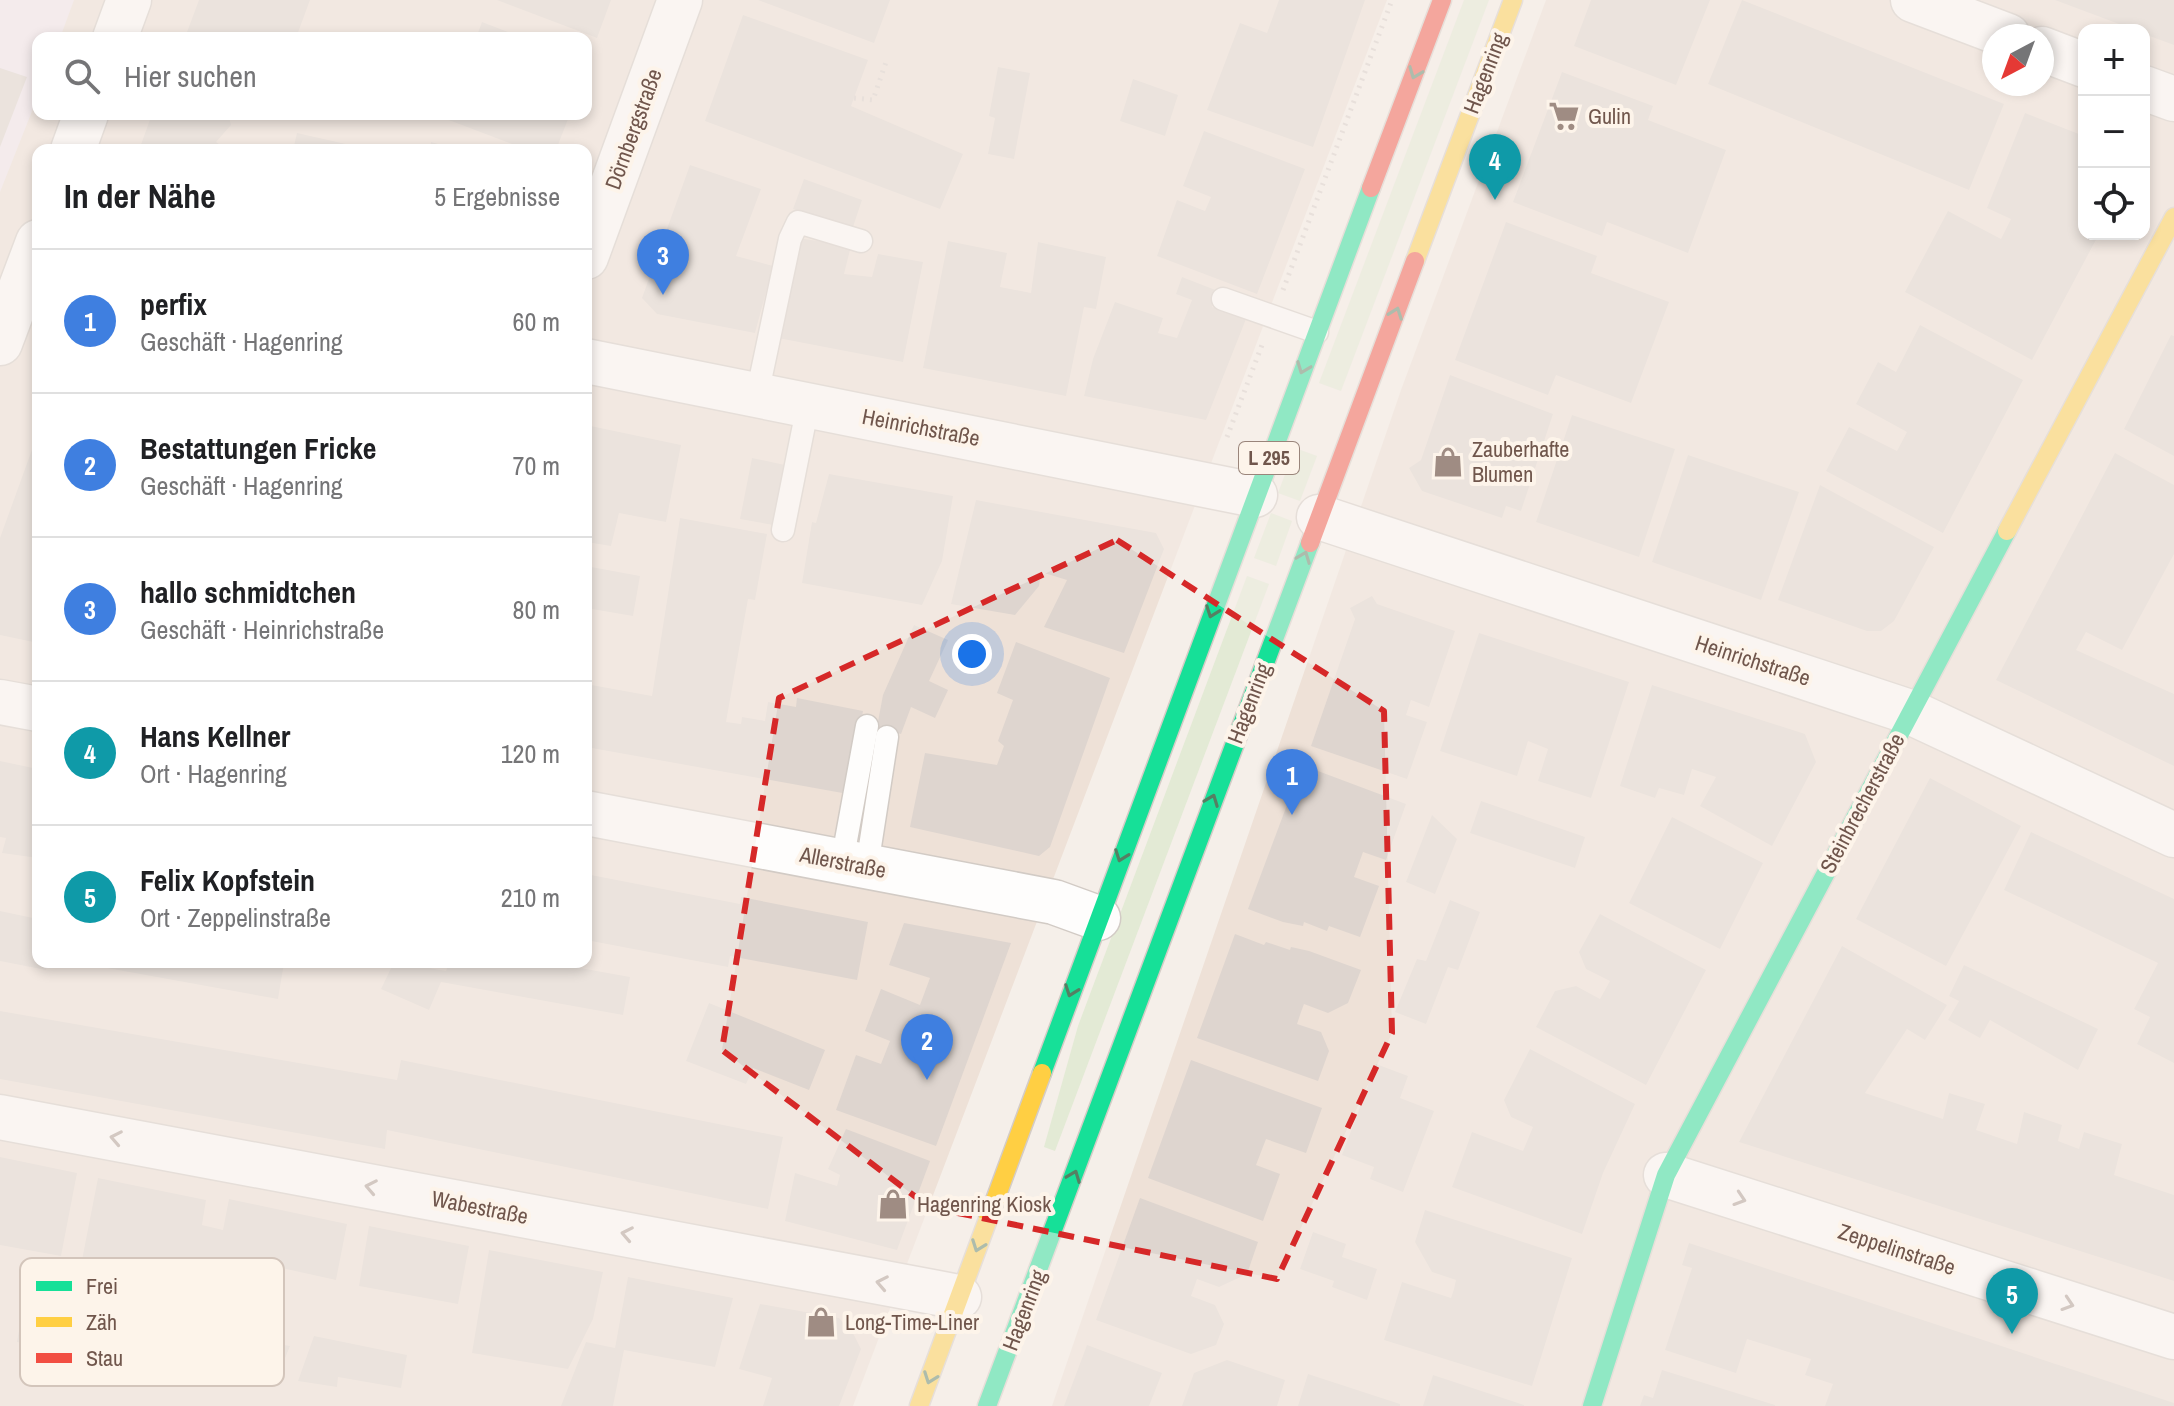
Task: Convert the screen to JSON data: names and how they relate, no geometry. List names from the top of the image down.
{
  "streets": {
    "main road": ["Hagenring", "L 295", "Steinbrecherstraße"],
    "street": [
      "Dörnbergstraße",
      "Heinrichstraße",
      "Allerstraße",
      "Wabestraße",
      "Zeppelinstraße"
    ]
  },
  "crossings": [
    ["Hagenring", "Heinrichstraße"],
    ["Heinrichstraße", "L 295"],
    ["Heinrichstraße", "Steinbrecherstraße"],
    ["L 295", "Allerstraße"],
    ["L 295", "Wabestraße"],
    ["Steinbrecherstraße", "Zeppelinstraße"]
  ],
  "one_way": ["Wabestraße", "Zeppelinstraße"],
  "places": {
    "supermarket": ["Gulin"],
    "shop": ["Zauberhafte Blumen", "Hagenring Kiosk", "Long-Time-Liner"]
  },
  "legend": ["Frei", "Zäh", "Stau"],
  "north": "bottom left",
  "page": {
    "map_buttons": ["+", "−"],
    "search": "Hier suchen",
    "pins": [
      "4",
      "3",
      "1",
      "2",
      "5"
    ],
    "heading": ["In der Nähe", "5 Ergebnisse"],
    "list": [
      {
        "mark": "1",
        "name": "perfix",
        "note": "Geschäft · Hagenring",
        "value": "60 m"
      },
      {
        "mark": "2",
        "name": "Bestattungen Fricke",
        "note": "Geschäft · Hagenring",
        "value": "70 m"
      },
      {
        "mark": "3",
        "name": "hallo schmidtchen",
        "note": "Geschäft · Heinrichstraße",
        "value": "80 m"
      },
      {
        "mark": "4",
        "name": "Hans Kellner",
        "note": "Ort · Hagenring",
        "value": "120 m"
      },
      {
        "mark": "5",
        "name": "Felix Kopfstein",
        "note": "Ort · Zeppelinstraße",
        "value": "210 m"
      }
    ]
  }
}
